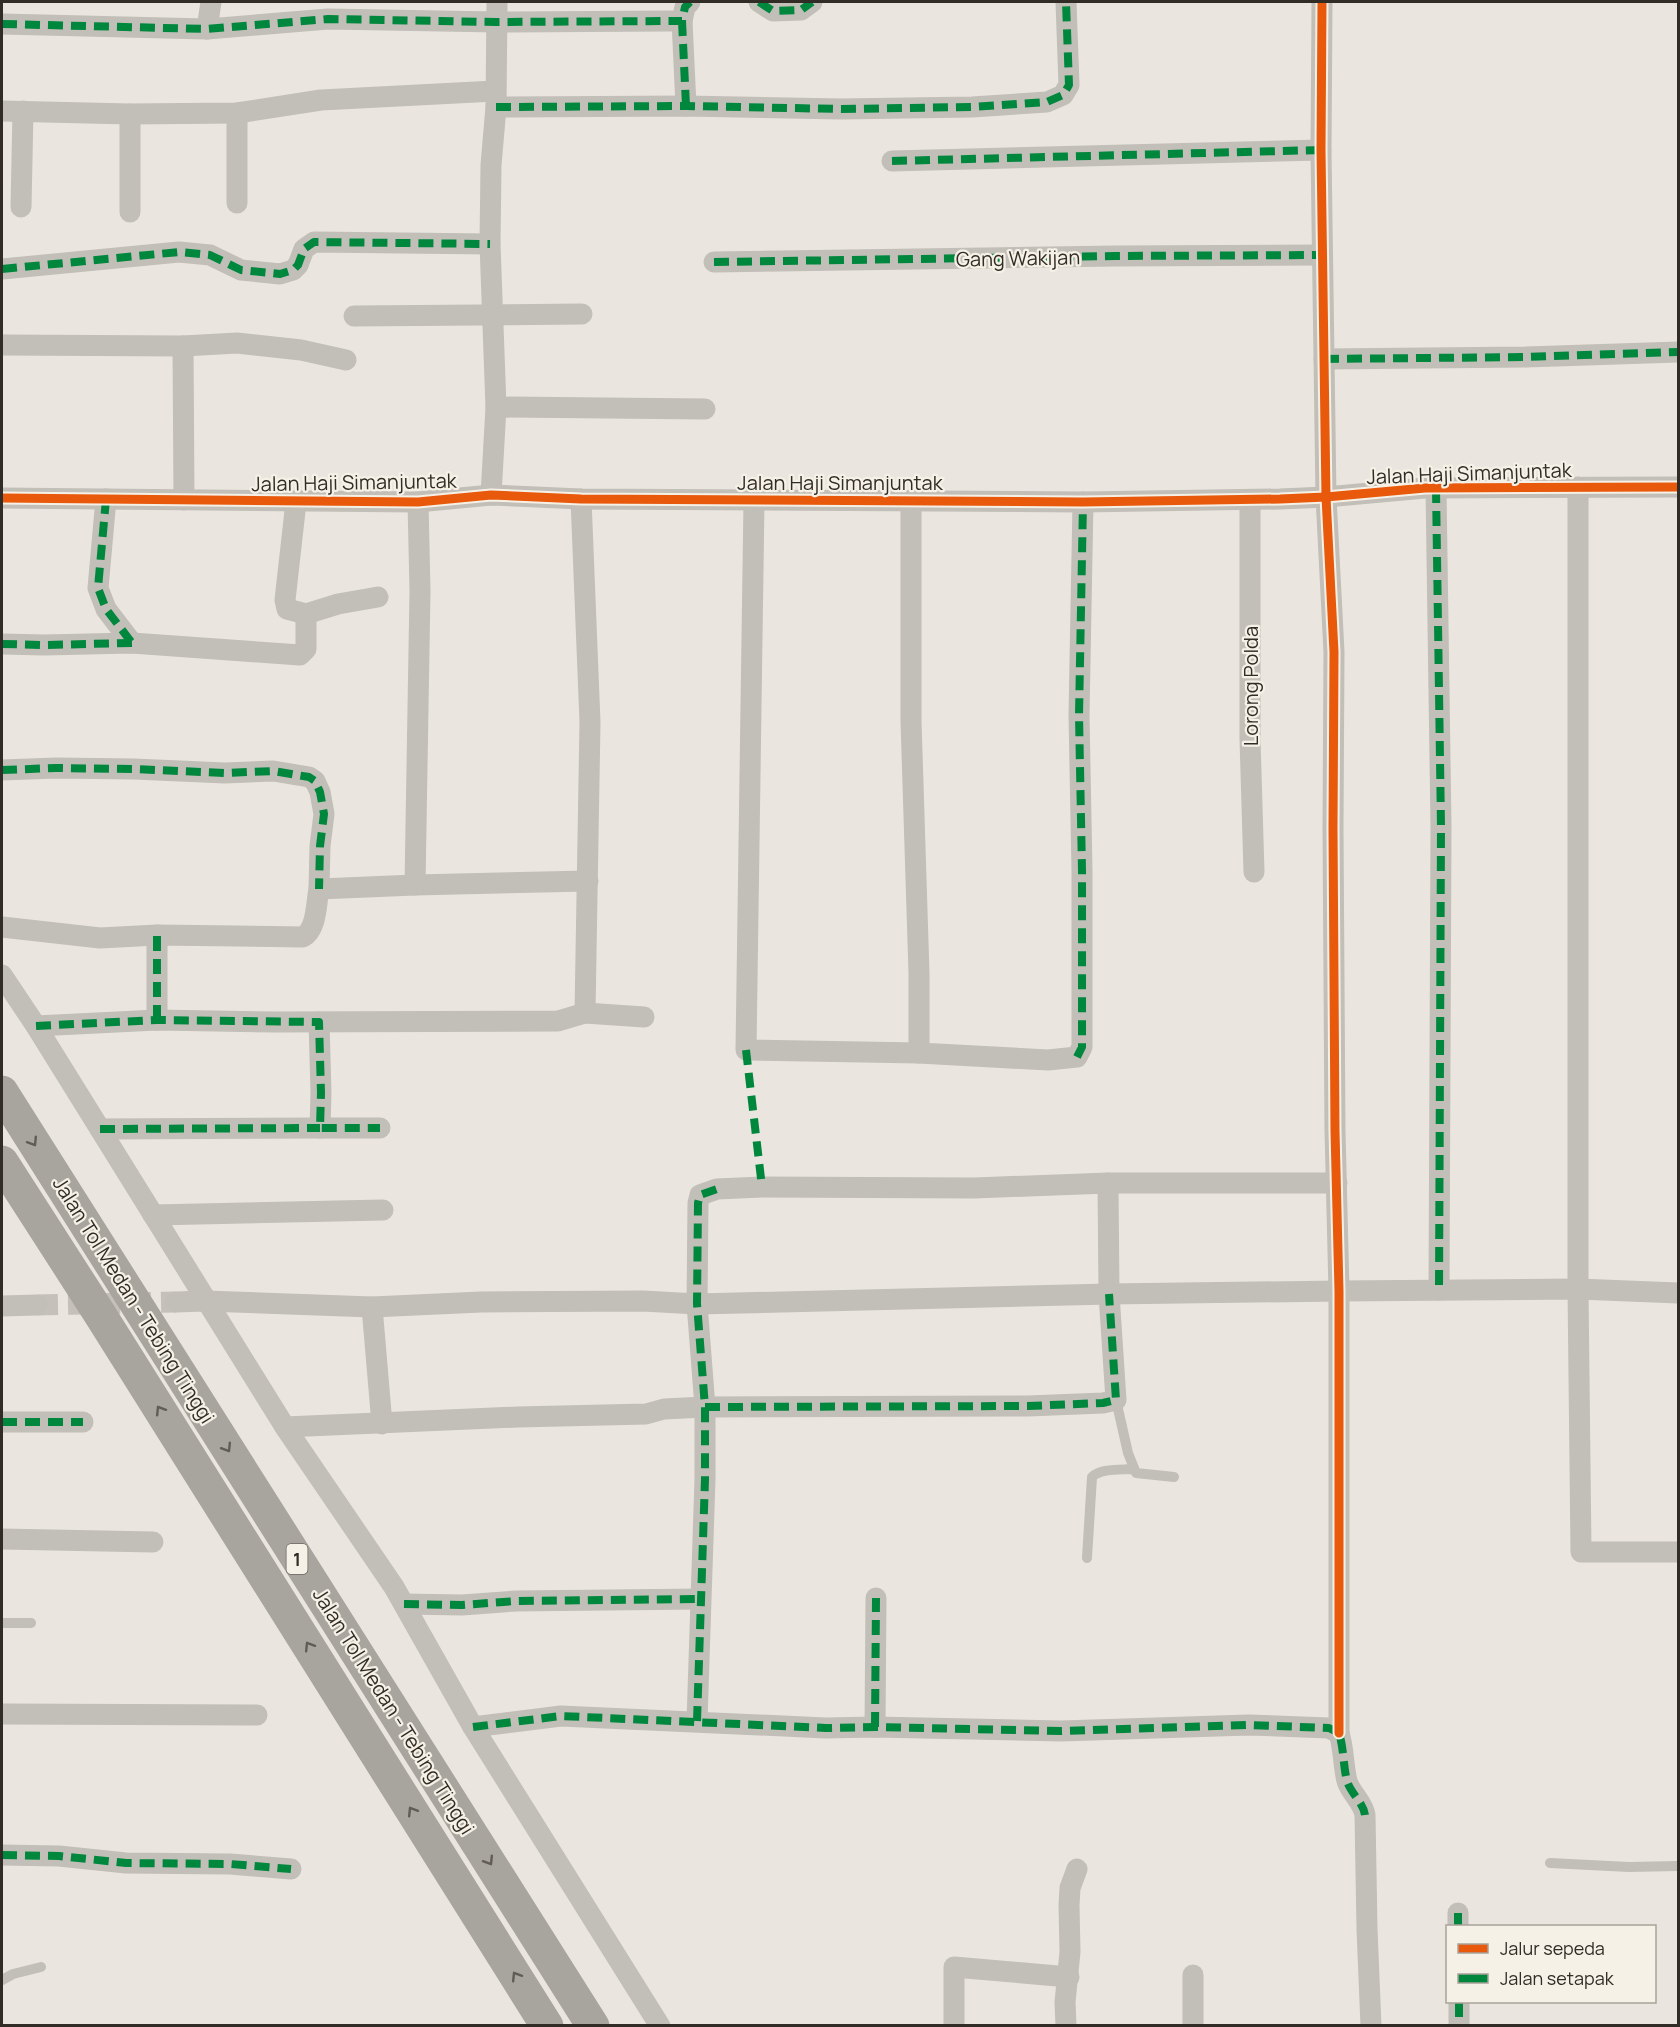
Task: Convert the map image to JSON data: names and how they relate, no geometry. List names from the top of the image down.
{
  "streets": {
    "highway": ["Jalan Tol Medan - Tebing Tinggi", "1"],
    "street": ["Gang Wakijan", "Jalan Haji Simanjuntak", "Lorong Polda"]
  },
  "crossings": [
    ["Jalan Haji Simanjuntak", "Lorong Polda"]
  ],
  "legend": ["Jalur sepeda", "Jalan setapak"]
}
